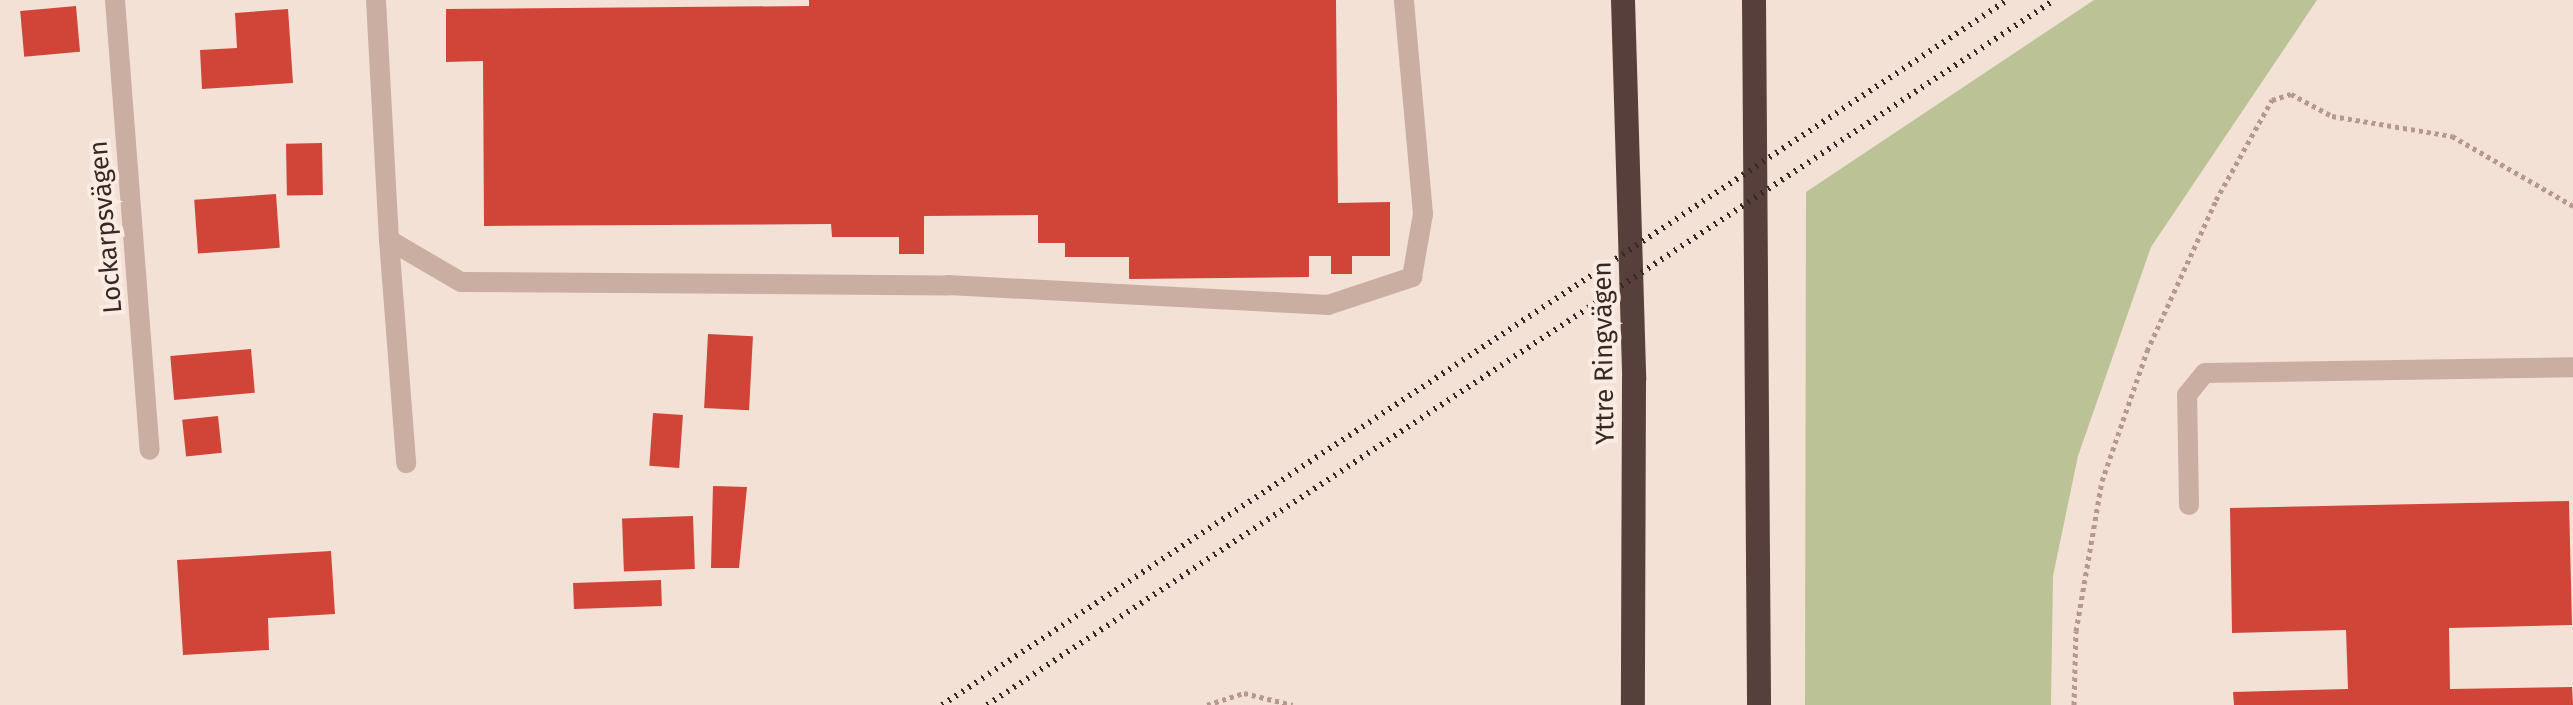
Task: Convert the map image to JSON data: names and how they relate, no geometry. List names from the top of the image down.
{
  "streets": {
    "highway": ["Yttre Ringvägen"],
    "lane": ["Lockarpsvägen"]
  }
}
